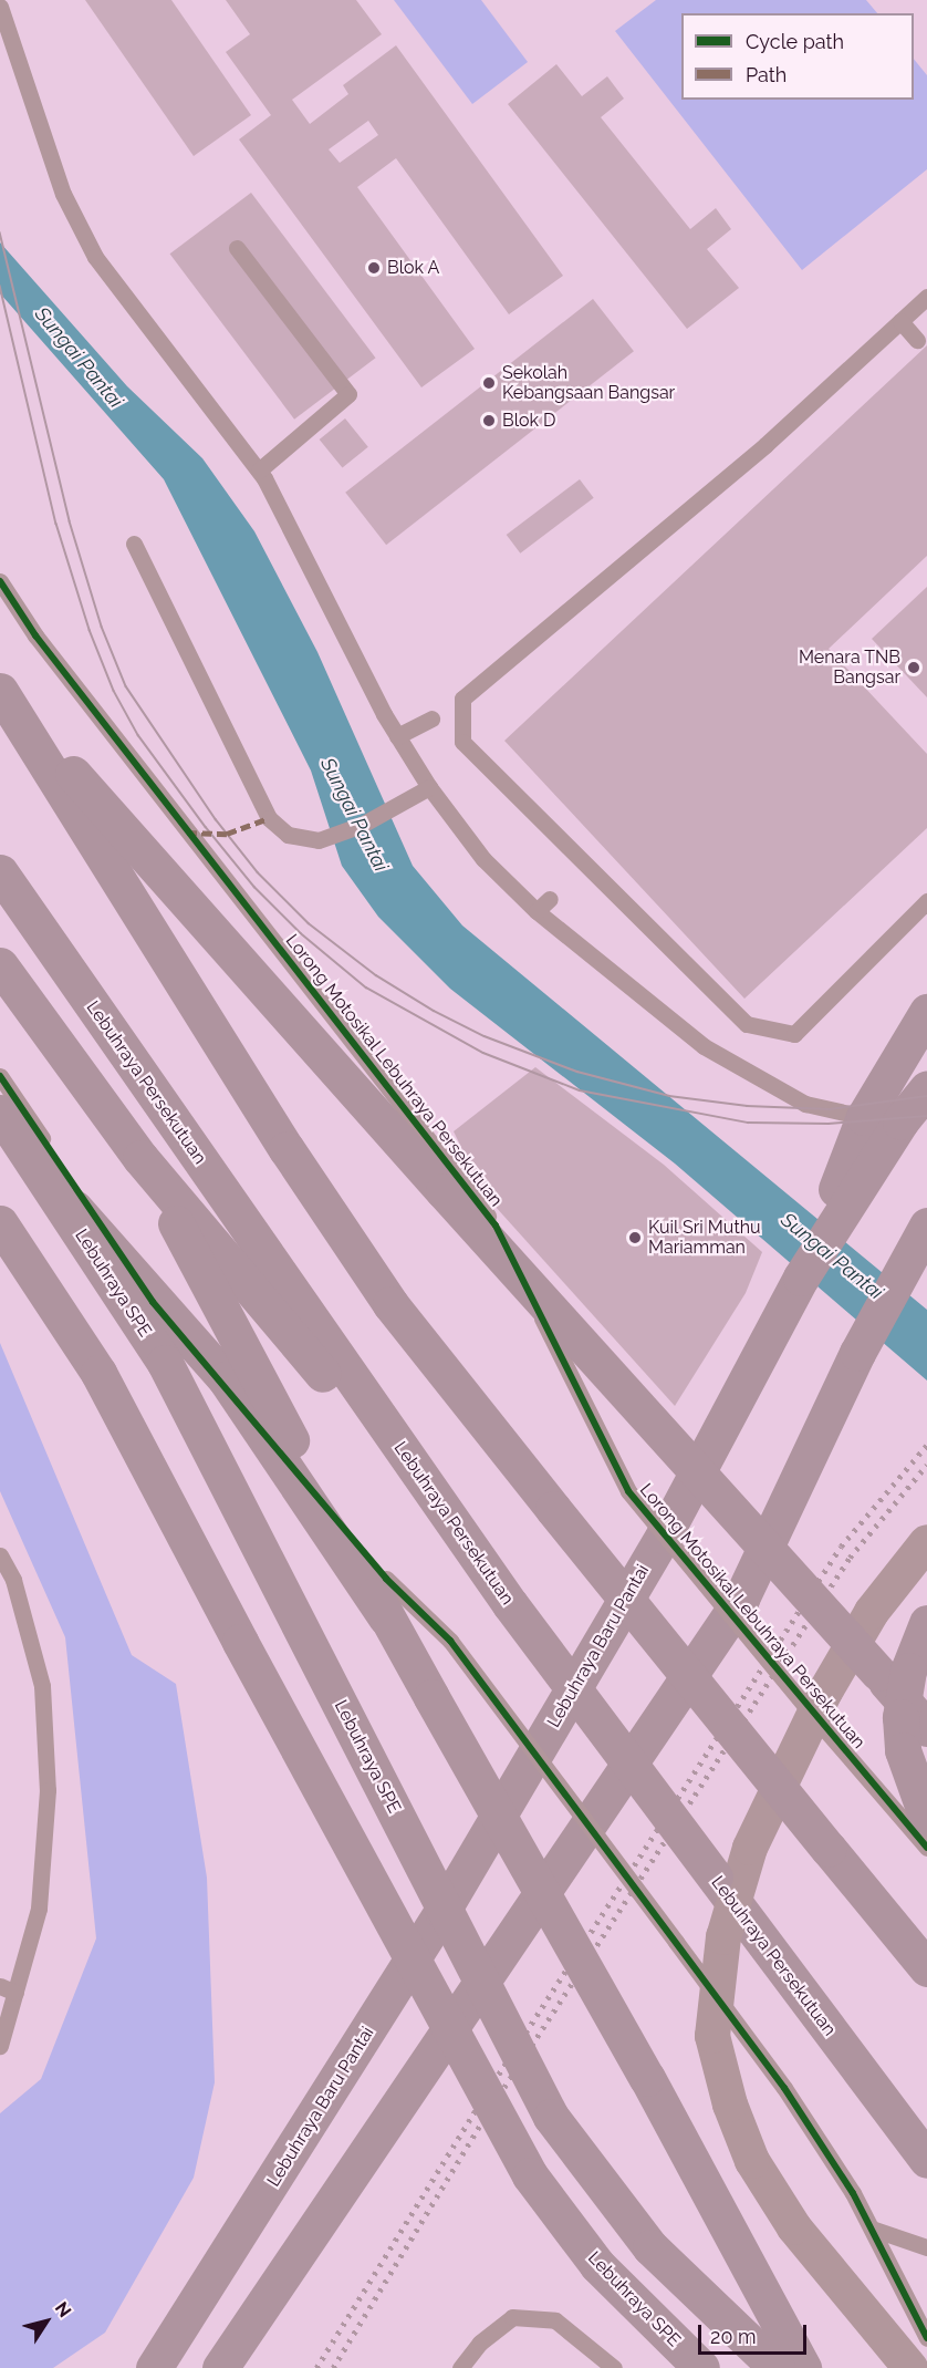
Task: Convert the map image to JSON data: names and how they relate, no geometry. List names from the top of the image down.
{
  "streets": {
    "highway": ["Lebuhraya Persekutuan", "Lebuhraya SPE", "Lebuhraya Baru Pantai"],
    "lane": ["Lorong Motosikal Lebuhraya Persekutuan"]
  },
  "water": ["Sungai Pantai"],
  "places": [
    "Blok A",
    "Sekolah Kebangsaan Bangsar",
    "Blok D",
    "Menara TNB Bangsar",
    "Kuil Sri Muthu Mariamman"
  ],
  "legend": ["Cycle path", "Path"],
  "scale_bar": "20 m",
  "north": "top right"
}
